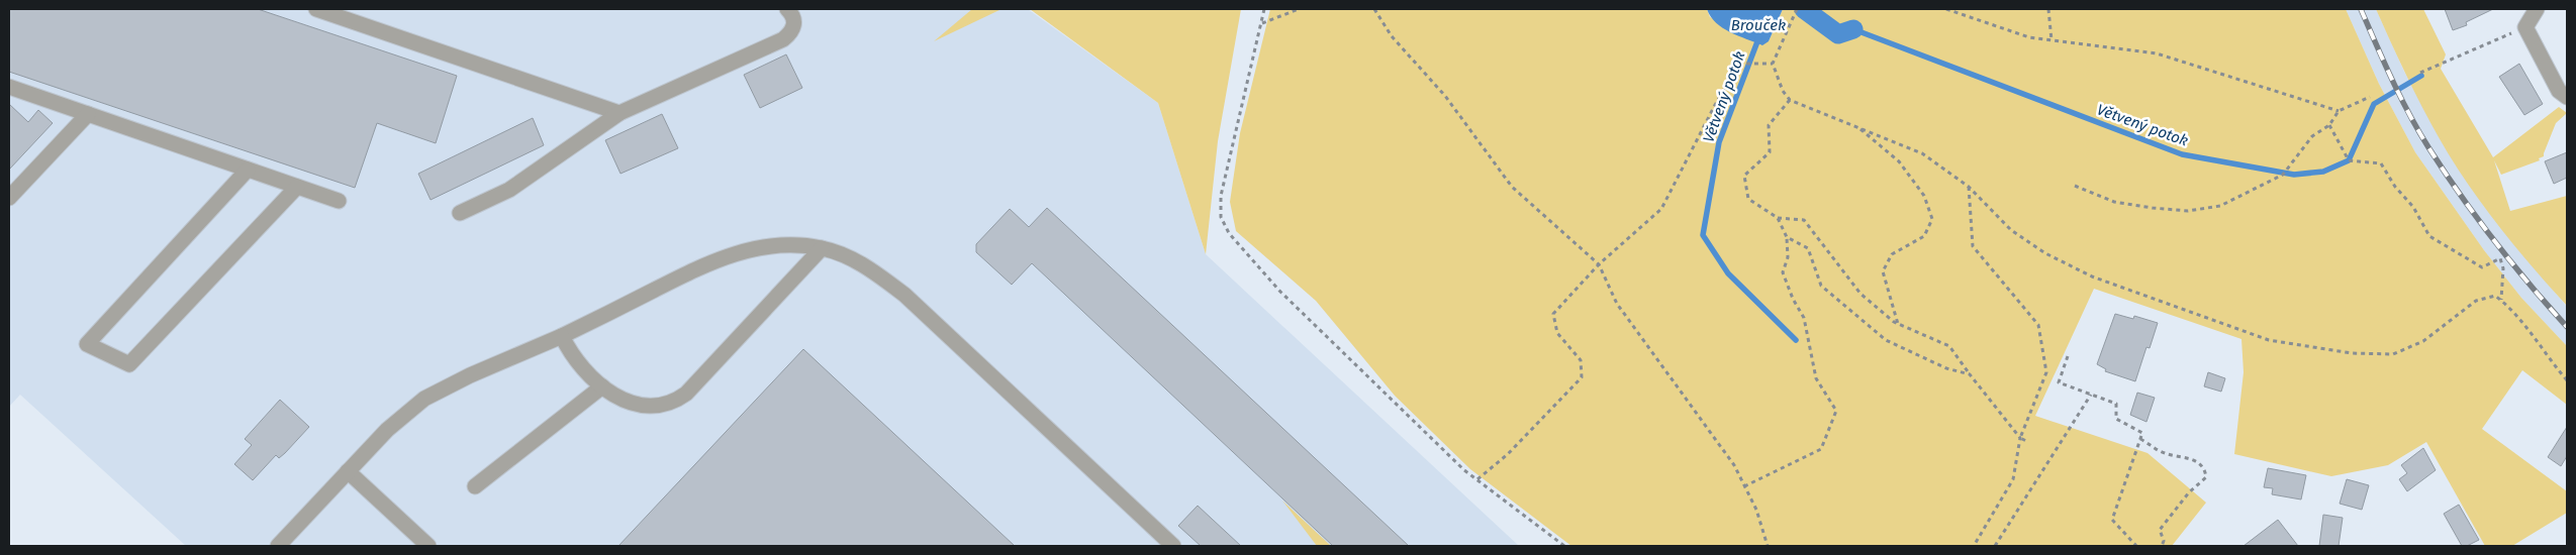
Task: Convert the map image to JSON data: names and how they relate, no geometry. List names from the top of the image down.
{
  "water": ["Brouček", "Větvený potok"]
}
